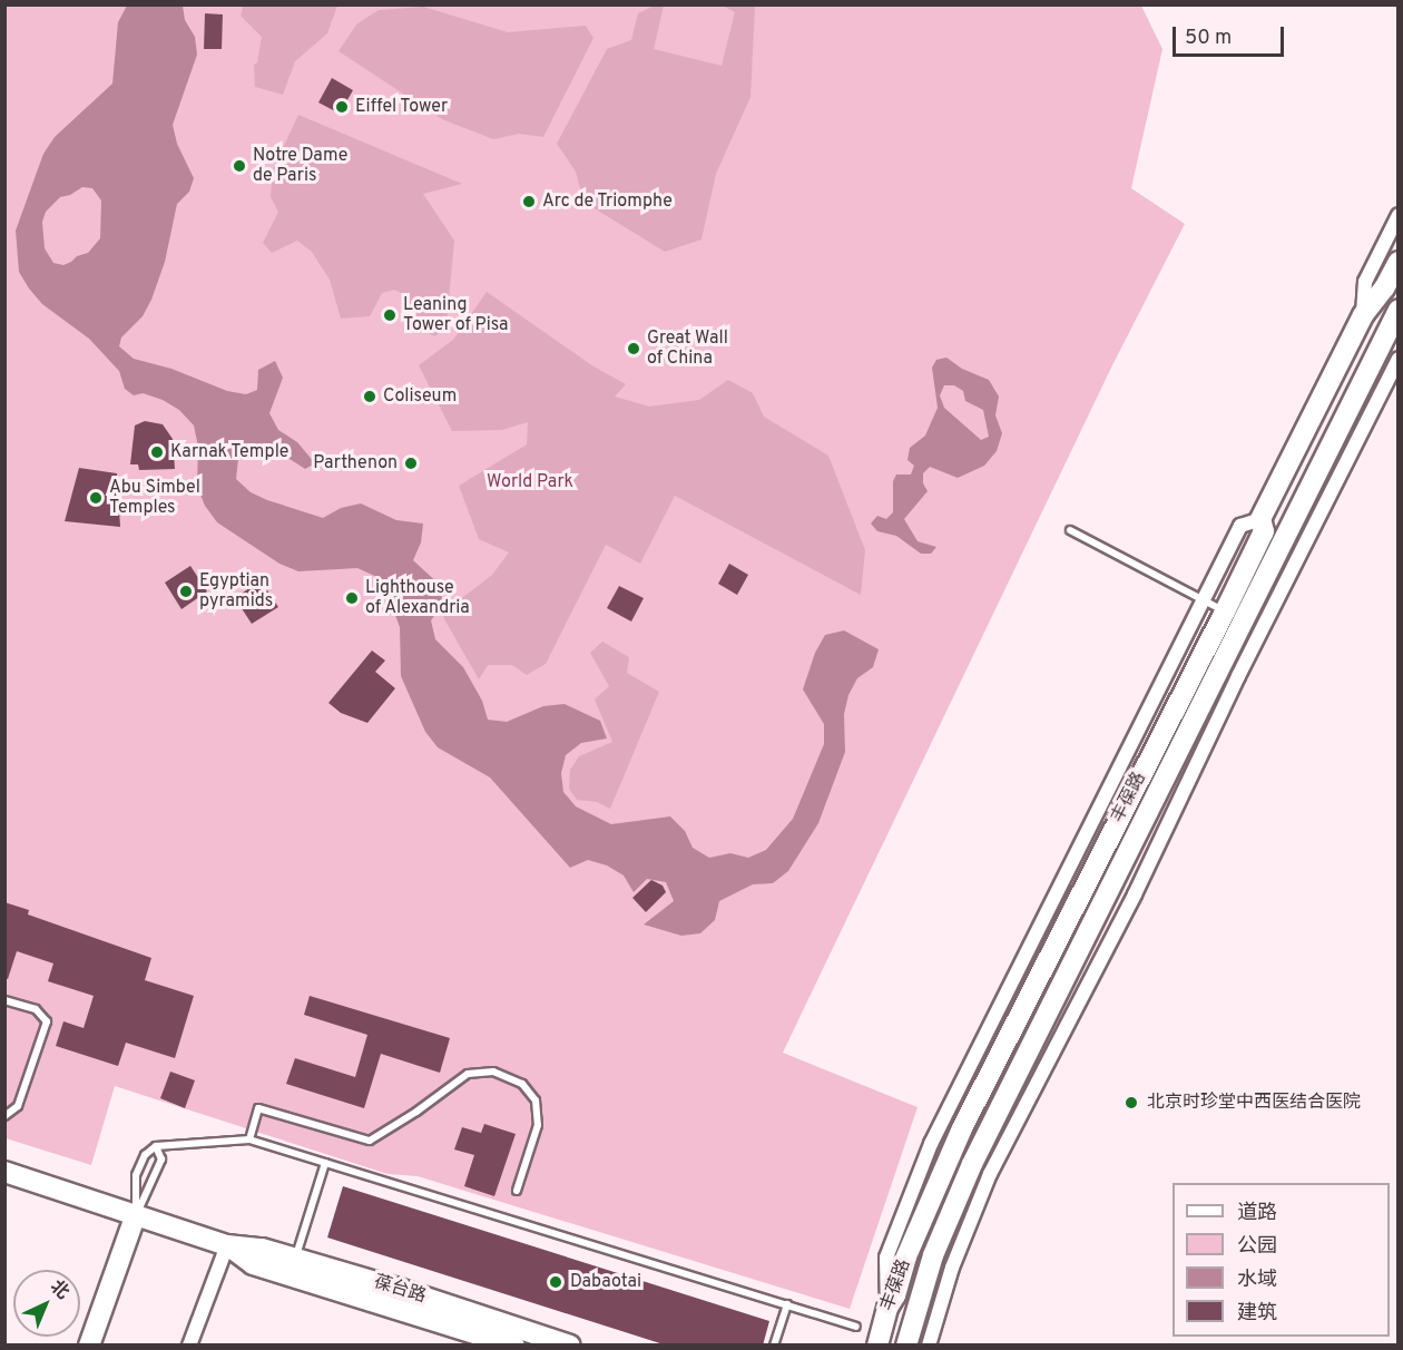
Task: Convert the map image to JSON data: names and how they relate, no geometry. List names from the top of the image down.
{
  "streets": {
    "main road": ["丰葆路", "葆台路"]
  },
  "parks": ["World Park"],
  "places": [
    "Eiffel Tower",
    "Notre Dame de Paris",
    "Arc de Triomphe",
    "Leaning Tower of Pisa",
    "Great Wall of China",
    "Coliseum",
    "Karnak Temple",
    "Parthenon",
    "Abu Simbel Temples",
    "Egyptian pyramids",
    "Lighthouse of Alexandria",
    "北京时珍堂中西医结合医院",
    "Dabaotai"
  ],
  "legend": [
    "道路",
    "公园",
    "水域",
    "建筑"
  ],
  "scale_bar": "50 m",
  "north": "top right"
}
